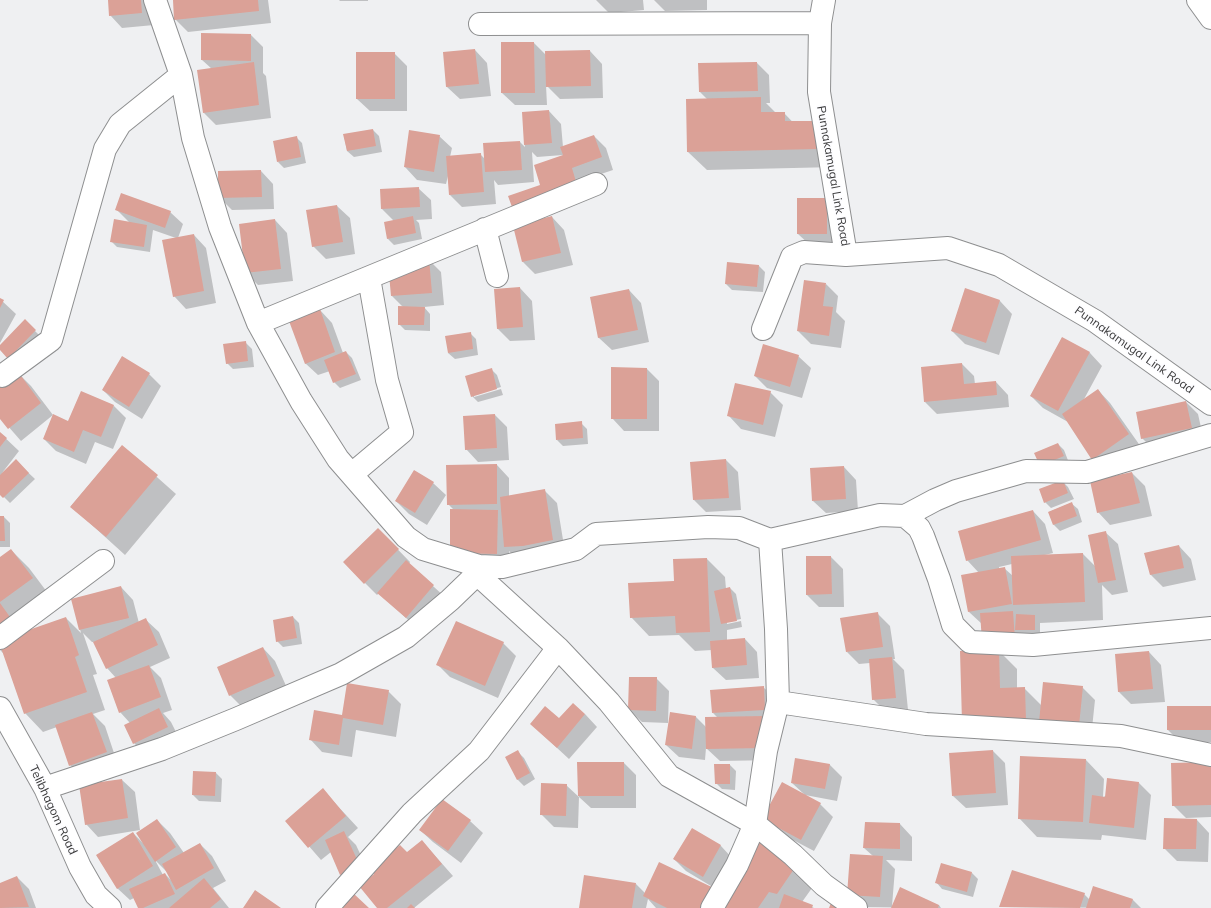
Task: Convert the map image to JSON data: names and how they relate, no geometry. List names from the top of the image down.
{
  "streets": {
    "street": ["Punnakamugal Link Road", "Telibhagom Road"]
  }
}
